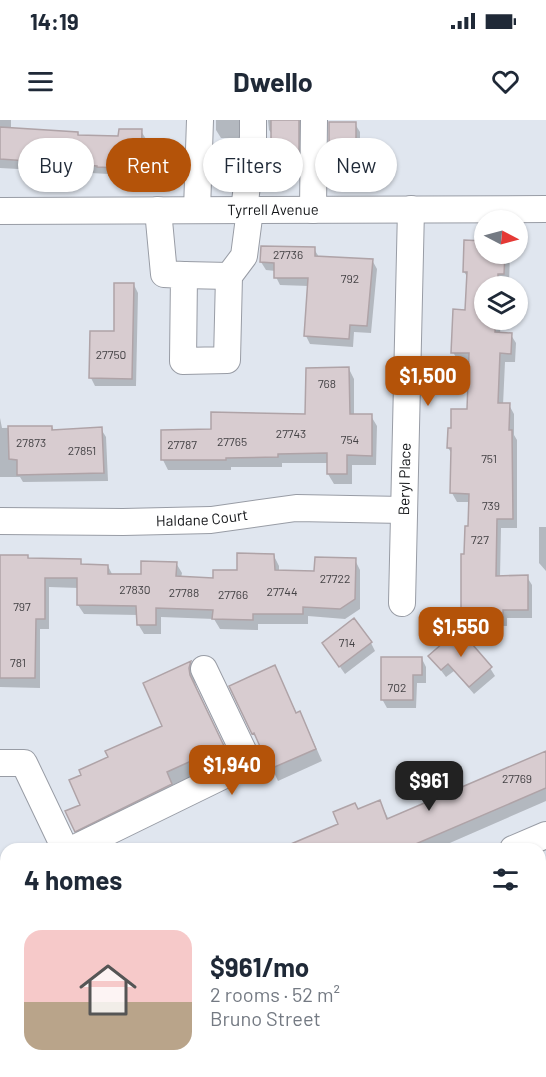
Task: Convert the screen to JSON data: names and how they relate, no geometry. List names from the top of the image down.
{
  "streets": {
    "street": ["Tyrrell Avenue", "Beryl Place", "Haldane Court"]
  },
  "crossings": [
    ["Tyrrell Avenue", "Beryl Place"],
    ["Beryl Place", "Haldane Court"]
  ],
  "house_numbers": [
    "27736",
    "792",
    "27750",
    "768",
    "27743",
    "754",
    "27765",
    "27873",
    "27787",
    "27851",
    "751",
    "739",
    "727",
    "27722",
    "27830",
    "27744",
    "27788",
    "27766",
    "797",
    "714",
    "781",
    "702",
    "27769"
  ],
  "north": "right",
  "page": {
    "status": "14:19",
    "header": "Dwello",
    "chip": [
      "Buy",
      "Rent",
      "Filters",
      "New"
    ],
    "price": [
      "$1,500",
      "$1,550",
      "$1,940",
      "$961"
    ],
    "heading": "4 homes",
    "list": [
      {
        "name": "$961/mo",
        "note": "2 rooms · 52 m² · Bruno Street"
      }
    ]
  }
}
